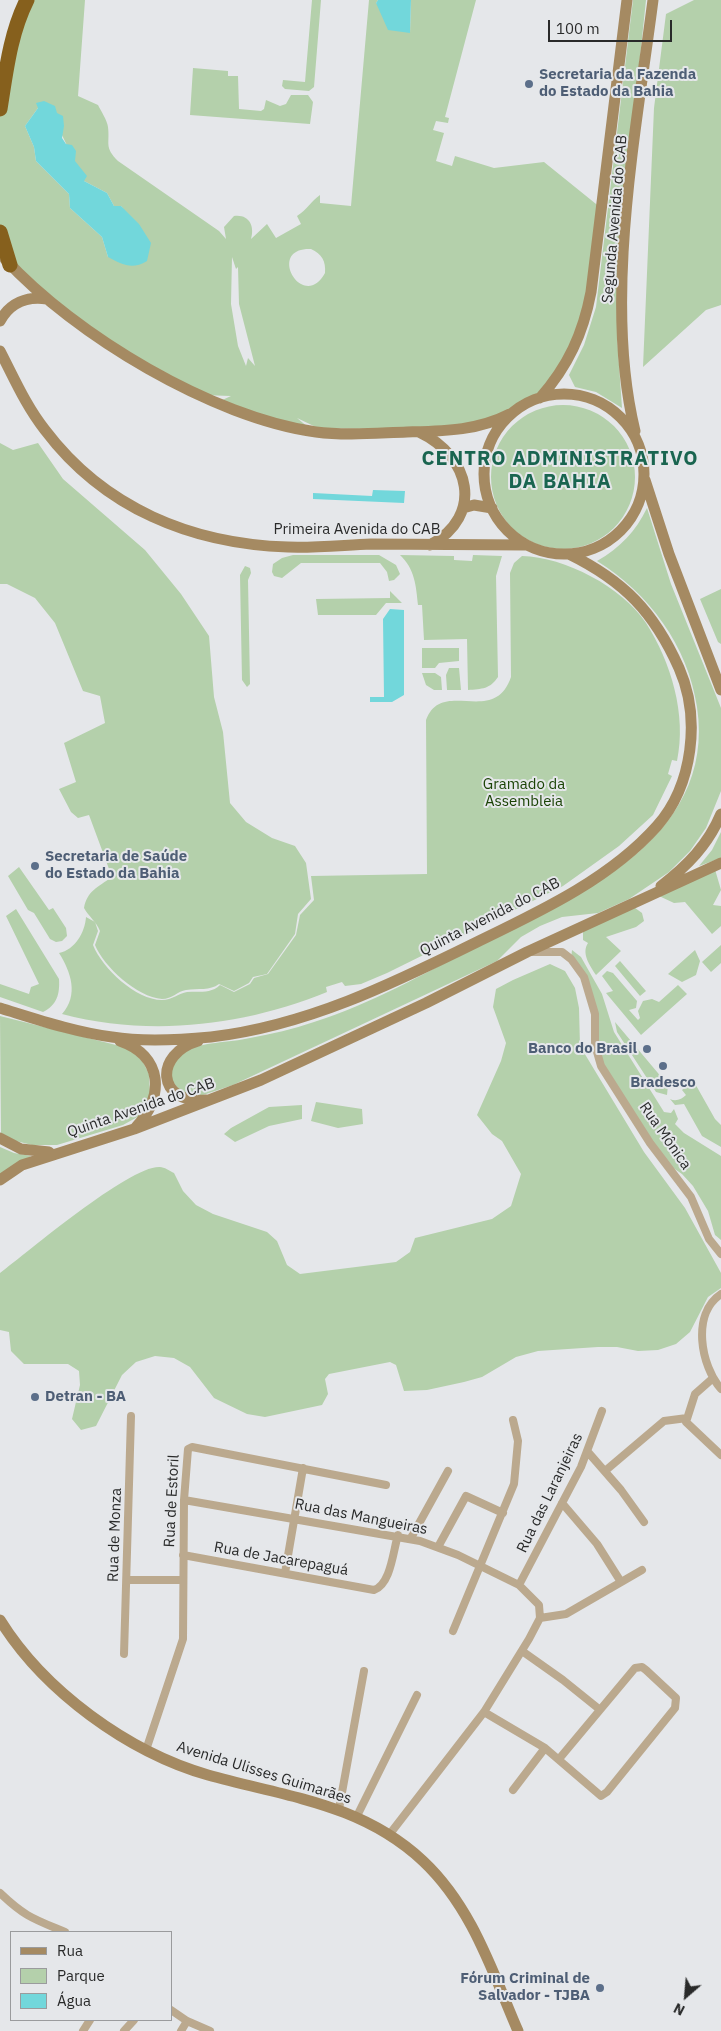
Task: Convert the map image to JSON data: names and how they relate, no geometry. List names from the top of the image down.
{
  "streets": {
    "main road": [
      "Segunda Avenida do CAB",
      "Primeira Avenida do CAB",
      "Quinta Avenida do CAB",
      "Avenida Ulisses Guimarães"
    ],
    "street": [
      "Rua Mônica",
      "Rua das Laranjeiras",
      "Rua de Estoril",
      "Rua das Mangueiras",
      "Rua de Monza",
      "Rua de Jacarepaguá"
    ]
  },
  "crossings": [
    ["Segunda Avenida do CAB", "Primeira Avenida do CAB"],
    ["Segunda Avenida do CAB", "Quinta Avenida do CAB"],
    ["Primeira Avenida do CAB", "Quinta Avenida do CAB"],
    ["Quinta Avenida do CAB", "Rua Mônica"],
    ["Rua das Laranjeiras", "Rua das Mangueiras"],
    ["Rua de Estoril", "Rua das Mangueiras"],
    ["Rua de Estoril", "Rua de Jacarepaguá"],
    ["Rua de Estoril", "Avenida Ulisses Guimarães"],
    ["Rua das Mangueiras", "Rua de Jacarepaguá"]
  ],
  "districts": ["CENTRO ADMINISTRATIVO DA BAHIA"],
  "parks": ["Gramado da Assembleia"],
  "places": [
    "Secretaria da Fazenda do Estado da Bahia",
    "Secretaria de Saúde do Estado da Bahia",
    "Banco do Brasil",
    "Bradesco",
    "Detran - BA",
    "Fórum Criminal de Salvador - TJBA"
  ],
  "legend": ["Rua", "Parque", "Água"],
  "scale_bar": "100 m",
  "north": "bottom left"
}
